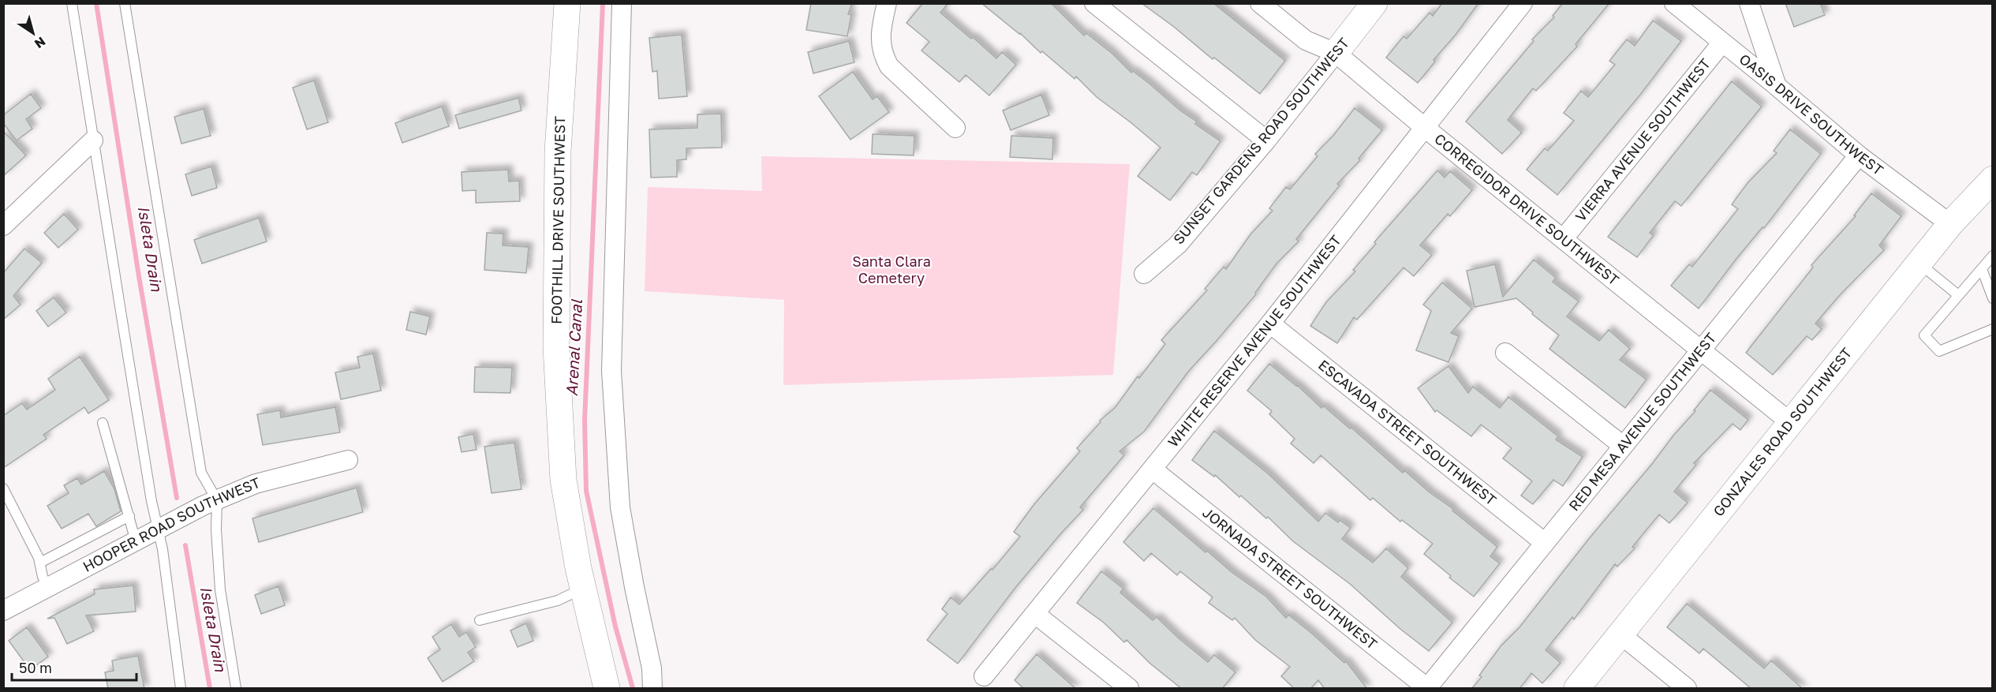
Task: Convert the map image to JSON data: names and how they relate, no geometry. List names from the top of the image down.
{
  "streets": {
    "street": [
      "OASIS DRIVE SOUTHWEST",
      "VIERRA AVENUE SOUTHWEST",
      "SUNSET GARDENS ROAD SOUTHWEST",
      "CORREGIDOR DRIVE SOUTHWEST",
      "FOOTHILL DRIVE SOUTHWEST",
      "WHITE RESERVE AVENUE SOUTHWEST",
      "RED MESA AVENUE SOUTHWEST",
      "GONZALES ROAD SOUTHWEST",
      "ESCAVADA STREET SOUTHWEST",
      "HOOPER ROAD SOUTHWEST",
      "JORNADA STREET SOUTHWEST"
    ]
  },
  "crossings": [
    ["OASIS DRIVE SOUTHWEST", "VIERRA AVENUE SOUTHWEST"],
    ["OASIS DRIVE SOUTHWEST", "RED MESA AVENUE SOUTHWEST"],
    ["OASIS DRIVE SOUTHWEST", "GONZALES ROAD SOUTHWEST"],
    ["VIERRA AVENUE SOUTHWEST", "CORREGIDOR DRIVE SOUTHWEST"],
    ["SUNSET GARDENS ROAD SOUTHWEST", "CORREGIDOR DRIVE SOUTHWEST"],
    ["CORREGIDOR DRIVE SOUTHWEST", "WHITE RESERVE AVENUE SOUTHWEST"],
    ["CORREGIDOR DRIVE SOUTHWEST", "RED MESA AVENUE SOUTHWEST"],
    ["CORREGIDOR DRIVE SOUTHWEST", "GONZALES ROAD SOUTHWEST"],
    ["WHITE RESERVE AVENUE SOUTHWEST", "ESCAVADA STREET SOUTHWEST"],
    ["WHITE RESERVE AVENUE SOUTHWEST", "JORNADA STREET SOUTHWEST"],
    ["RED MESA AVENUE SOUTHWEST", "ESCAVADA STREET SOUTHWEST"],
    ["RED MESA AVENUE SOUTHWEST", "JORNADA STREET SOUTHWEST"]
  ],
  "water": ["Isleta Drain", "Arenal Canal"],
  "parks": ["Santa Clara Cemetery"],
  "scale_bar": "50 m",
  "north": "bottom right"
}
